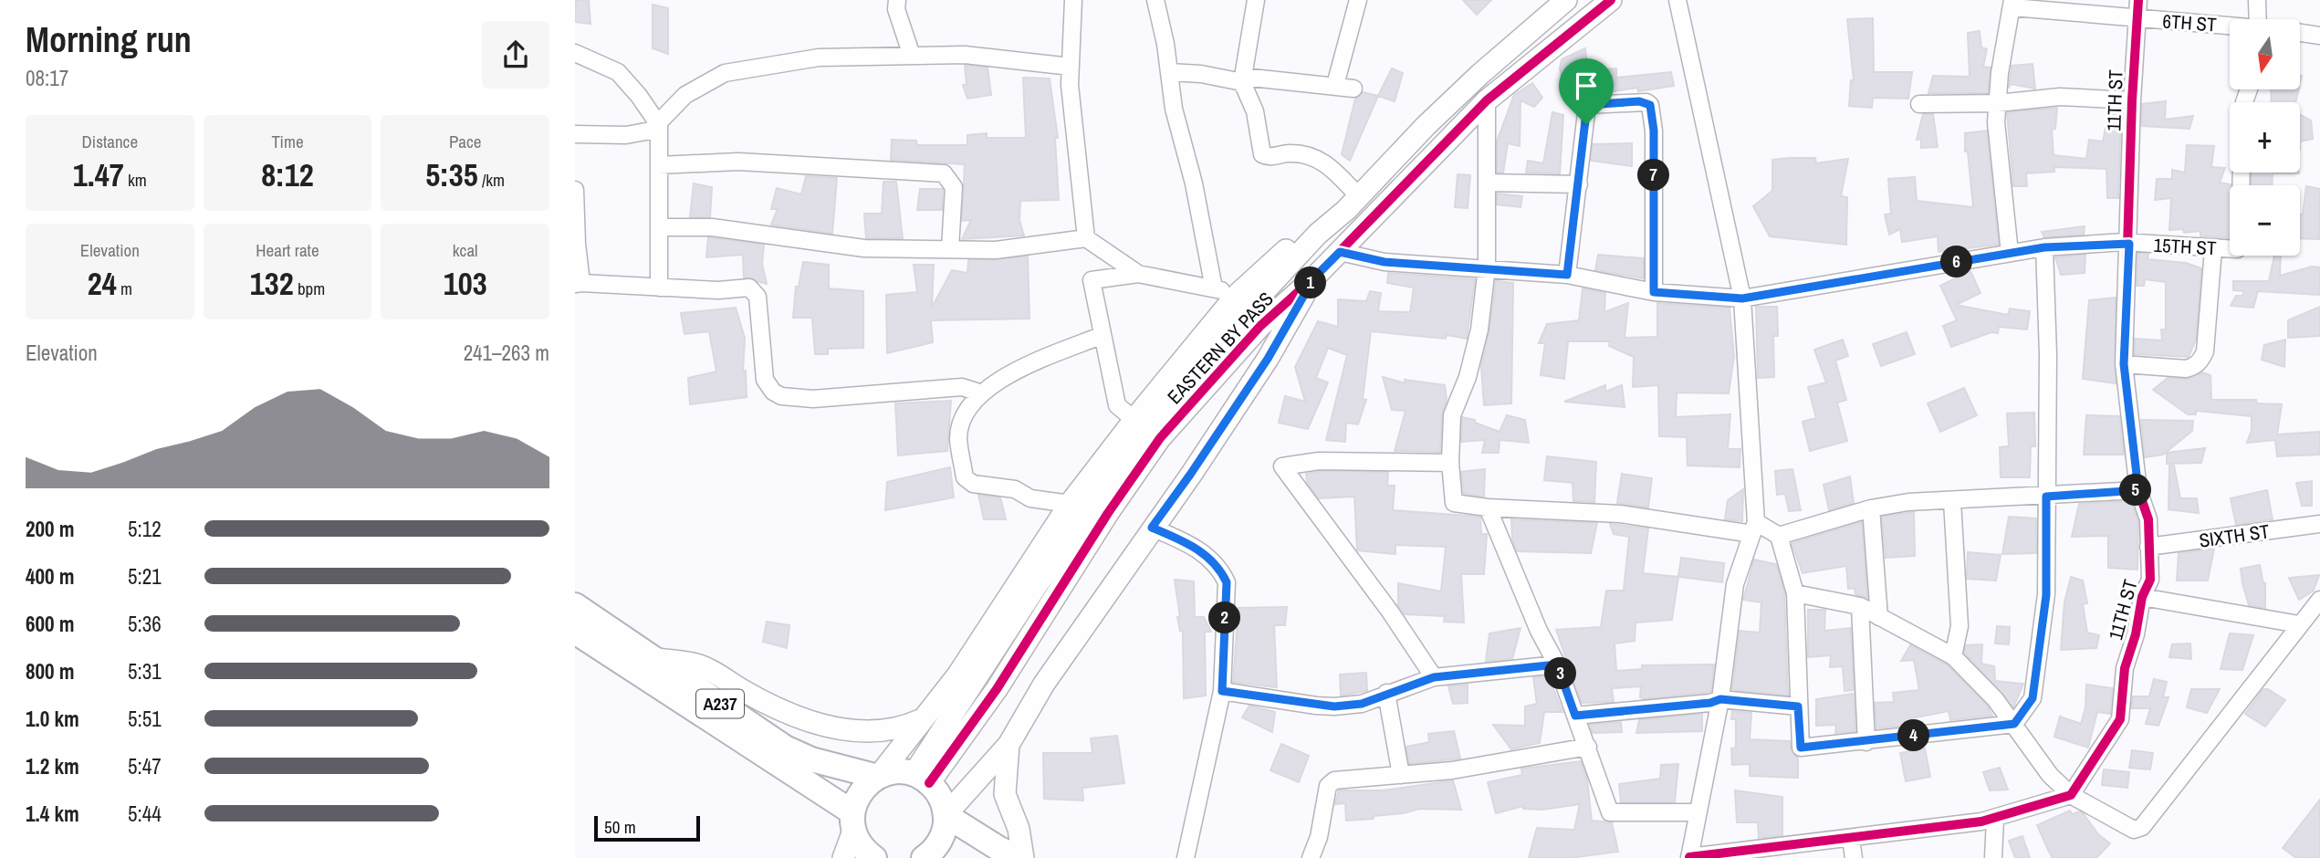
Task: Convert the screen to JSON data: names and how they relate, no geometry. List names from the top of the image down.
{
  "streets": {
    "highway": ["A237"],
    "main road": ["EASTERN BY PASS"],
    "street": [
      "6TH ST",
      "11TH ST",
      "15TH ST",
      "SIXTH ST"
    ]
  },
  "crossings": [
    ["6TH ST", "11TH ST"],
    ["11TH ST", "15TH ST"],
    ["11TH ST", "SIXTH ST"],
    ["15TH ST", "EASTERN BY PASS"],
    ["EASTERN BY PASS", "A237"]
  ],
  "scale_bar": "50 m",
  "north": "bottom",
  "page": {
    "heading": ["Morning run", "08:17"],
    "map_buttons": ["+", "−"],
    "stats": [
      ["Distance", "1.47 km"],
      ["Time", "8:12"],
      ["Pace", "5:35 /km"],
      ["Elevation", "24 m"],
      ["Heart rate", "132 bpm"],
      ["kcal", "103"]
    ],
    "pins": [
      "7",
      "6",
      "1",
      "5",
      "2",
      "3",
      "4"
    ],
    "chart": ["Elevation", "241–263 m"],
    "list": [
      {
        "name": "200 m",
        "note": "5:12"
      },
      {
        "name": "400 m",
        "note": "5:21"
      },
      {
        "name": "600 m",
        "note": "5:36"
      },
      {
        "name": "800 m",
        "note": "5:31"
      },
      {
        "name": "1.0 km",
        "note": "5:51"
      },
      {
        "name": "1.2 km",
        "note": "5:47"
      },
      {
        "name": "1.4 km",
        "note": "5:44"
      }
    ],
    "scale": "50 m"
  }
}
